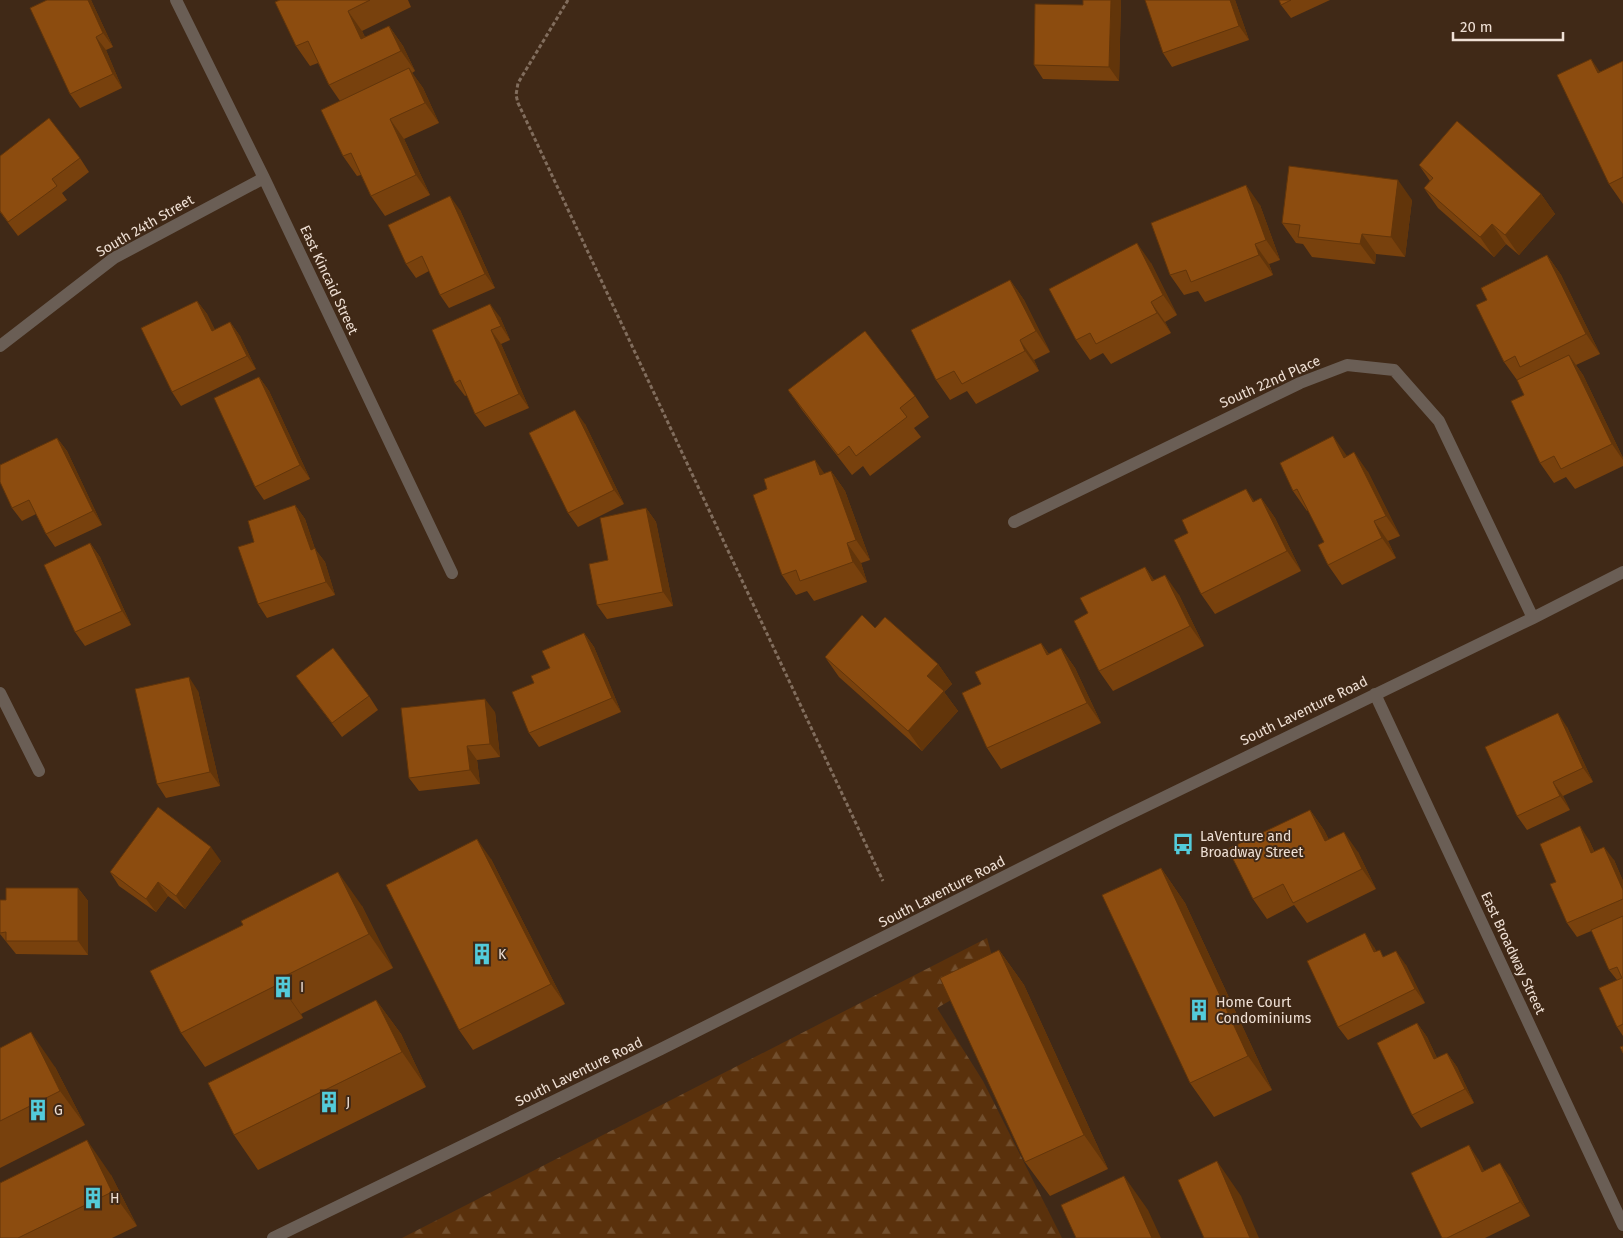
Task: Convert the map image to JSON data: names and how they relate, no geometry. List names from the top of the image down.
{
  "streets": {
    "street": [
      "South 24th Street",
      "East Kincaid Street",
      "South 22nd Place",
      "South Laventure Road",
      "East Broadway Street"
    ]
  },
  "crossings": [
    ["South 24th Street", "East Kincaid Street"],
    ["South 22nd Place", "South Laventure Road"],
    ["South Laventure Road", "East Broadway Street"]
  ],
  "places": {
    "bus stop": ["LaVenture and Broadway Street"],
    "building": [
      "K",
      "I",
      "Home Court Condominiums",
      "J",
      "G",
      "H"
    ]
  },
  "scale_bar": "20 m"
}
